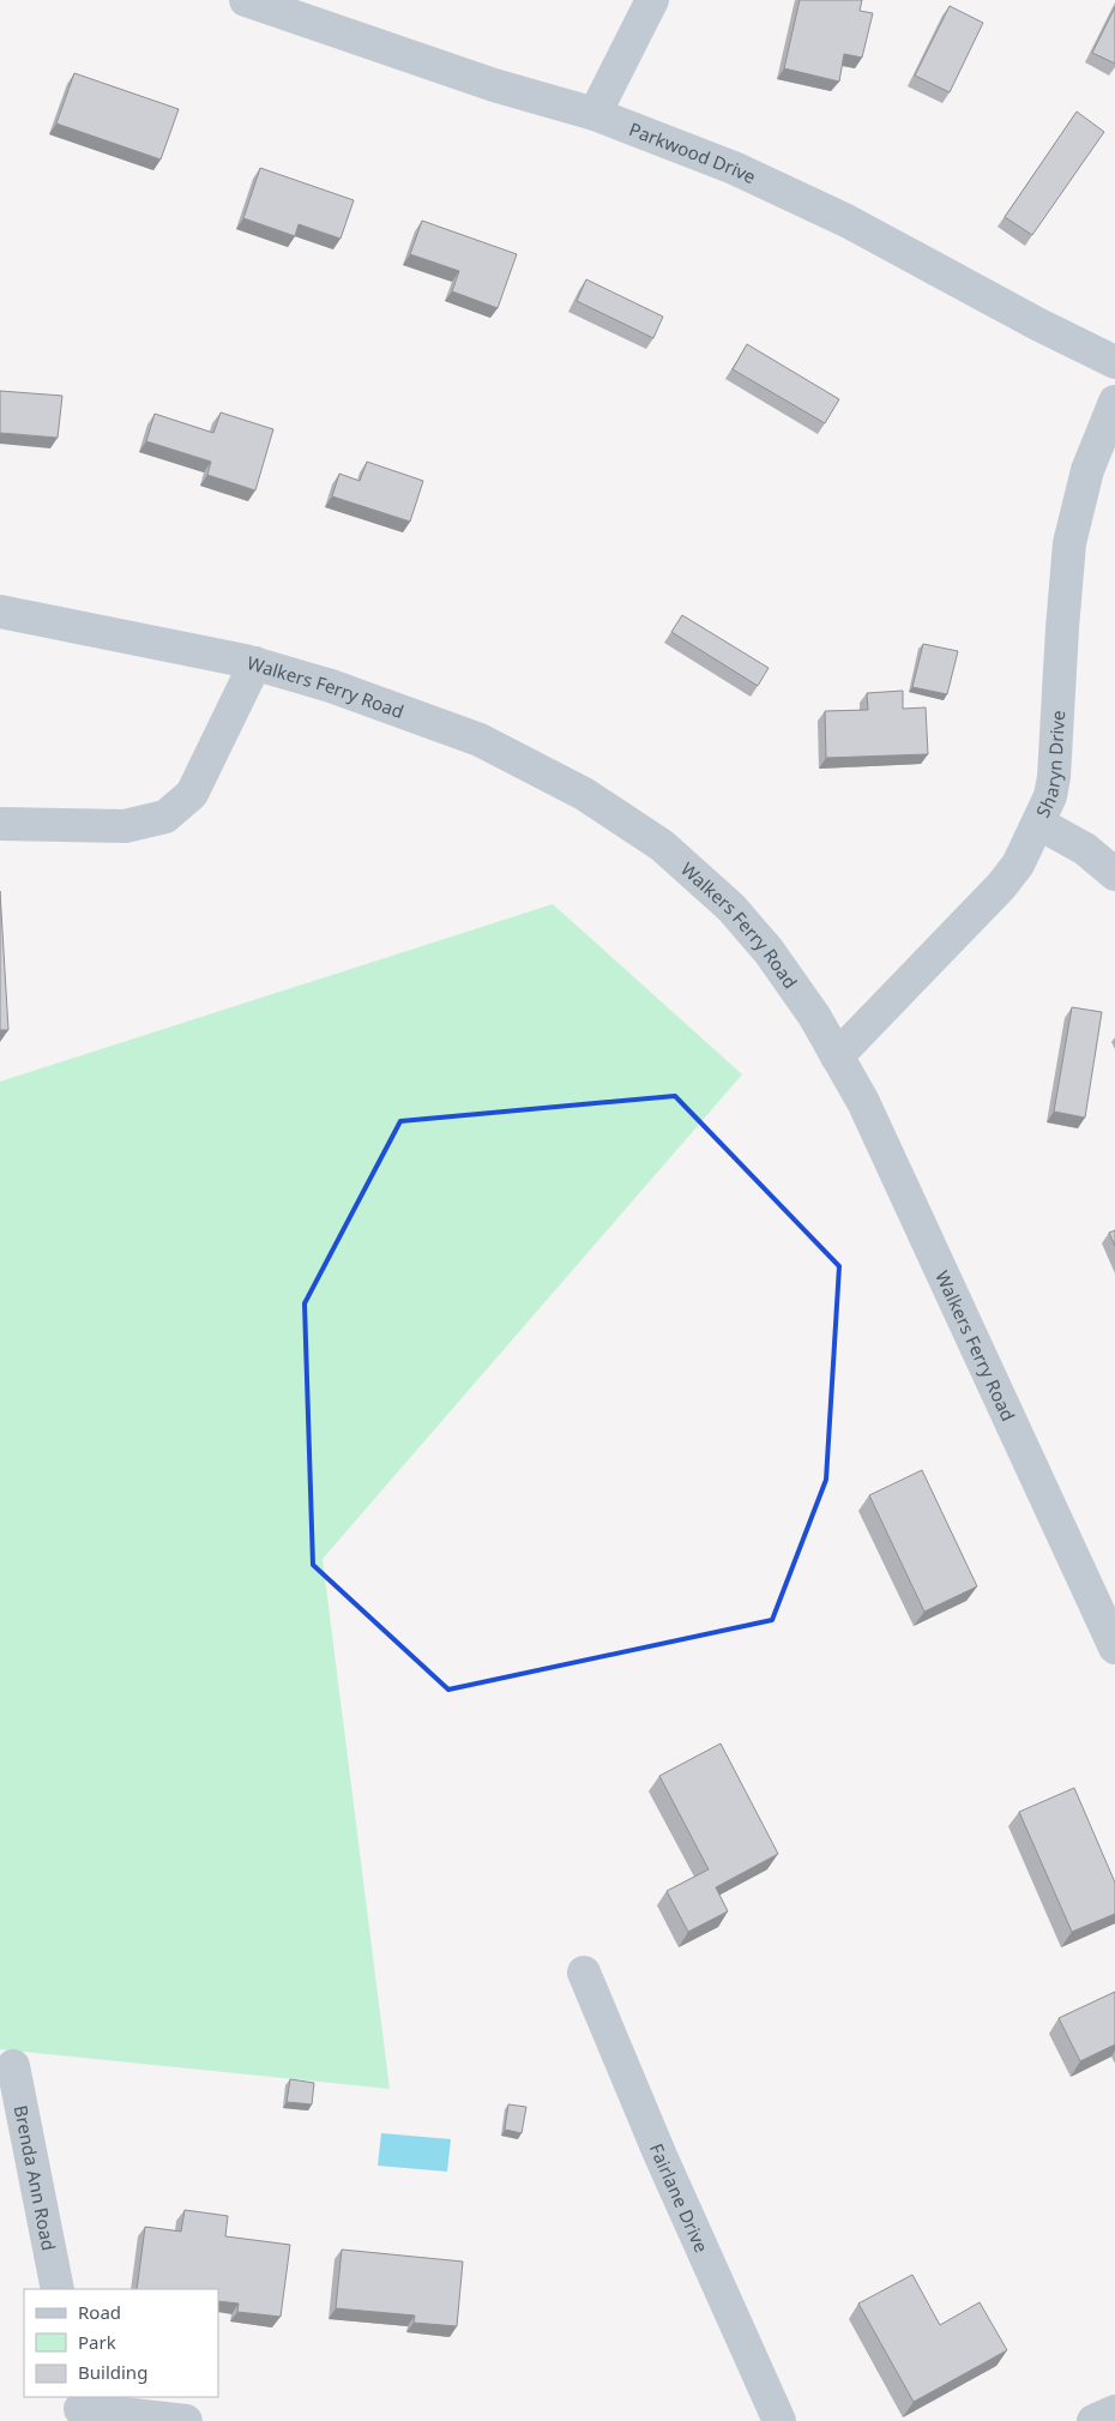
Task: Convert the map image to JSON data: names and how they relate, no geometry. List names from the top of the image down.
{
  "streets": {
    "street": [
      "Parkwood Drive",
      "Walkers Ferry Road",
      "Sharyn Drive",
      "Brenda Ann Road",
      "Fairlane Drive"
    ]
  },
  "crossings": [
    ["Walkers Ferry Road", "Sharyn Drive"]
  ],
  "legend": ["Road", "Park", "Building"]
}
